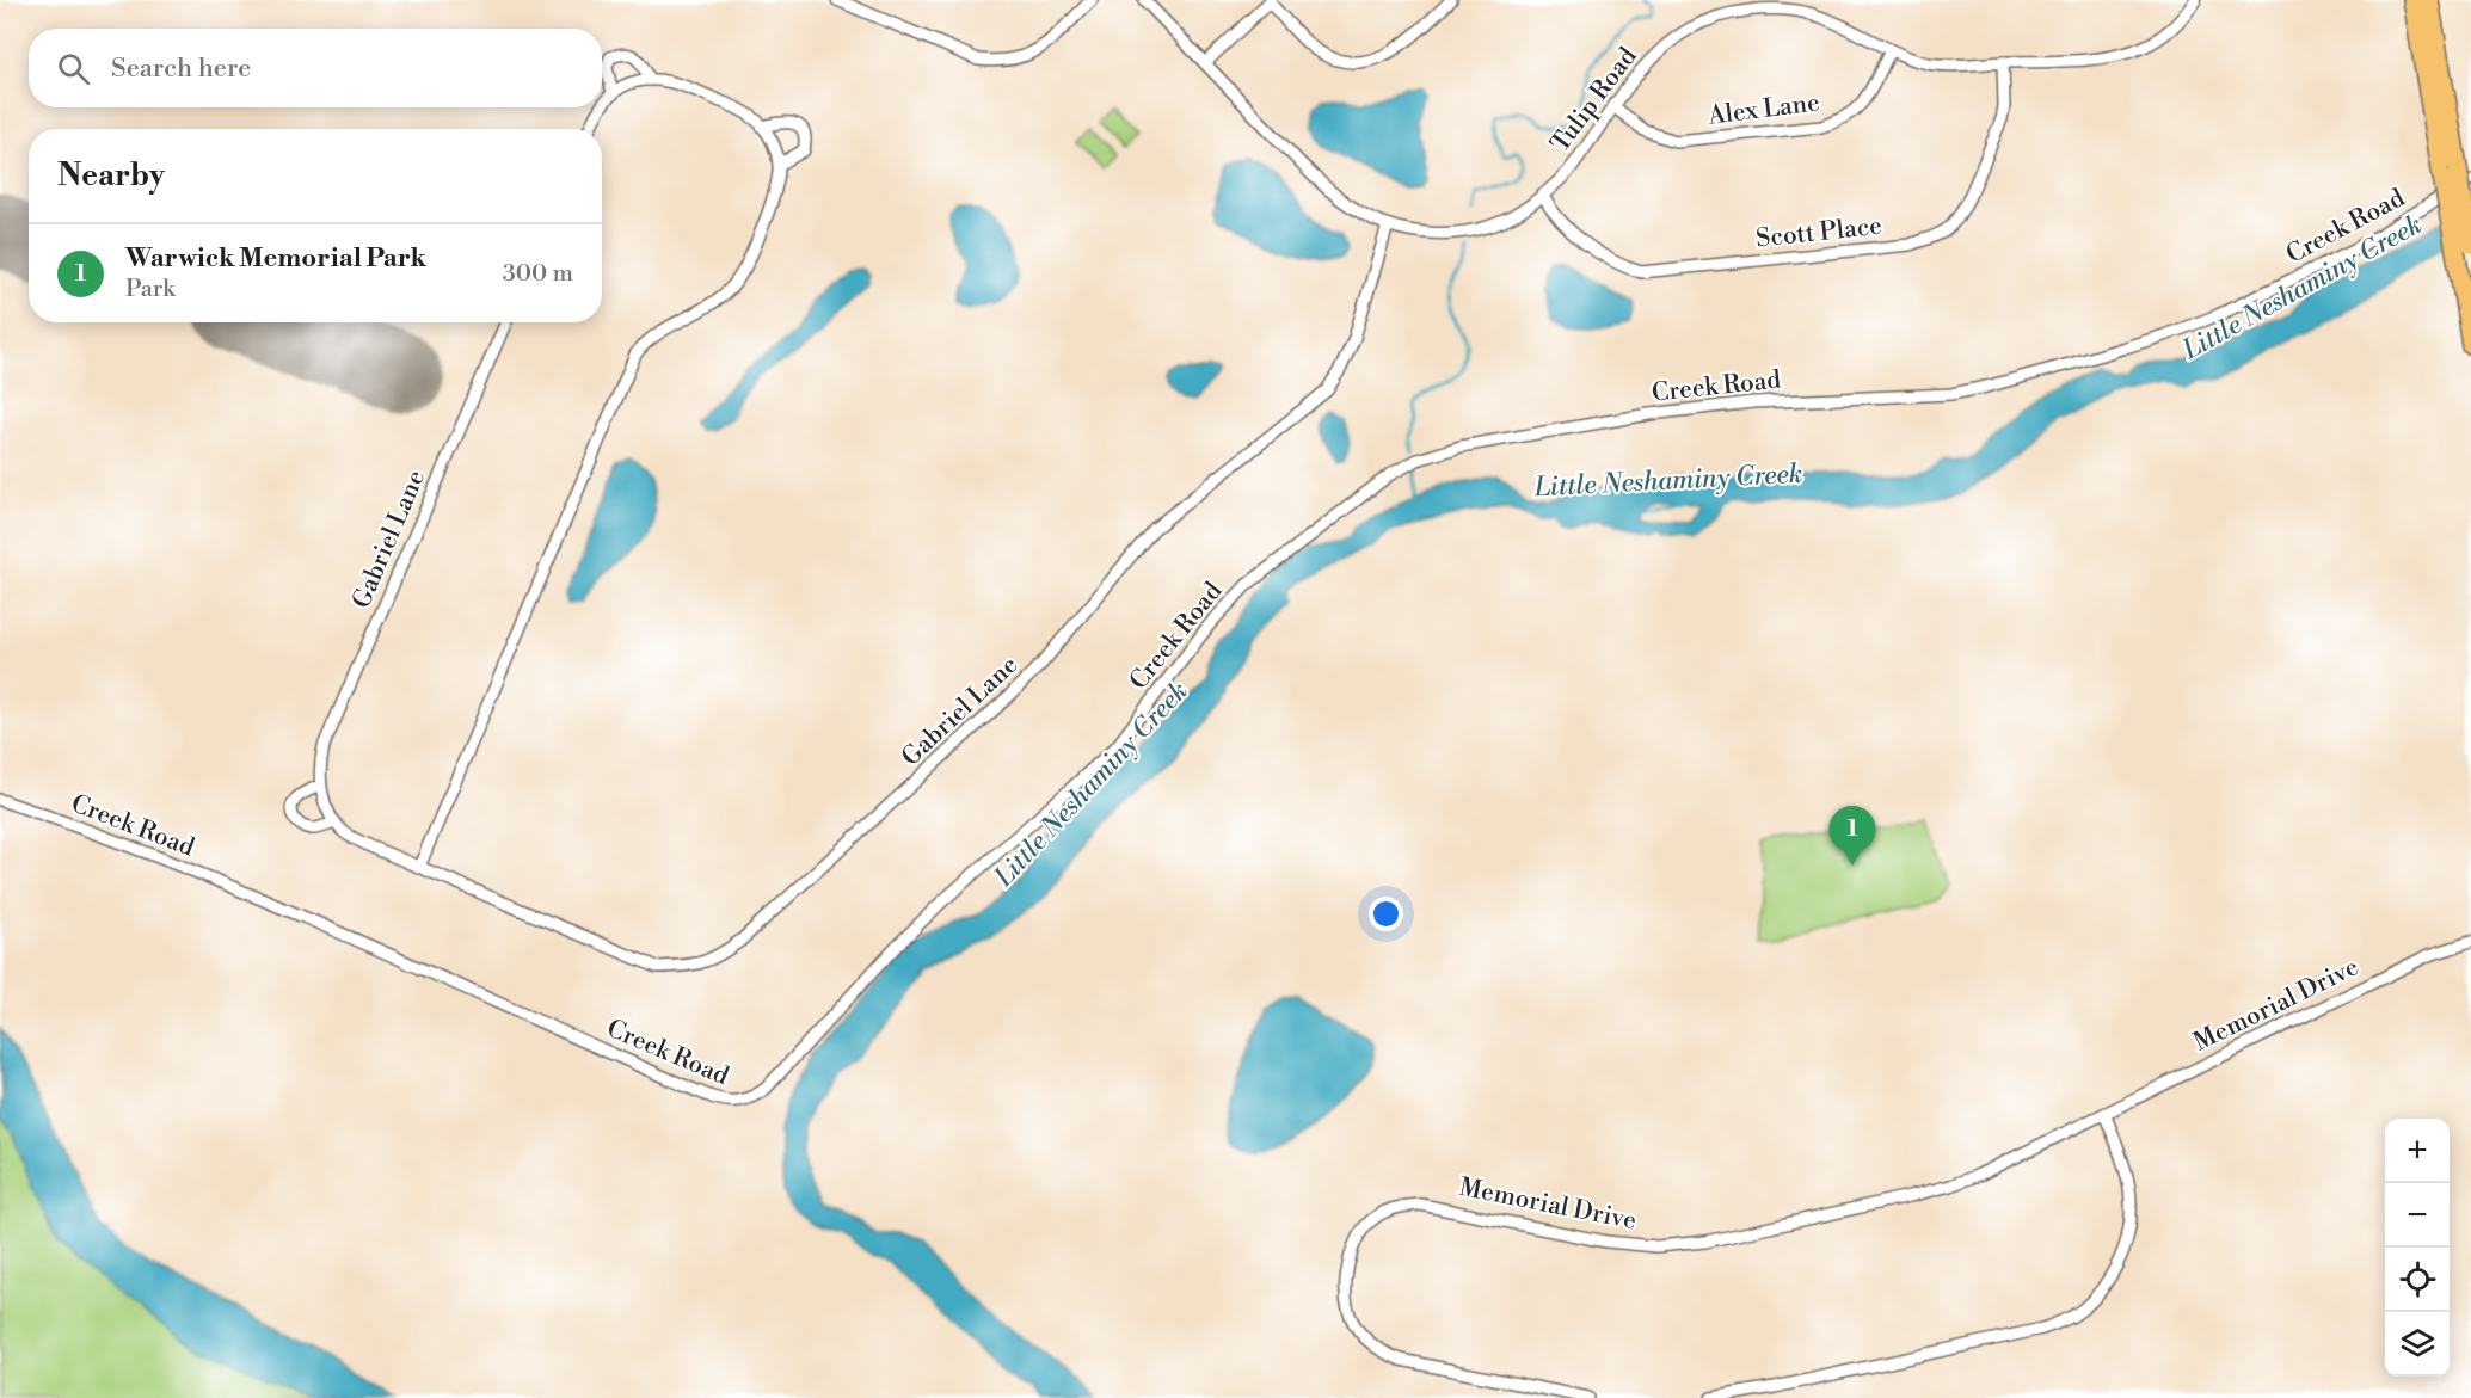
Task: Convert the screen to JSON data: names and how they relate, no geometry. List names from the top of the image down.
{
  "streets": {
    "street": [
      "Tulip Road",
      "Alex Lane",
      "Creek Road",
      "Scott Place",
      "Gabriel Lane",
      "Memorial Drive"
    ]
  },
  "crossings": [
    ["Tulip Road", "Alex Lane"],
    ["Tulip Road", "Scott Place"],
    ["Tulip Road", "Gabriel Lane"]
  ],
  "water": ["Little Neshaminy Creek"],
  "page": {
    "search": "Search here",
    "heading": "Nearby",
    "list": [
      {
        "mark": "1",
        "name": "Warwick Memorial Park",
        "note": "Park",
        "value": "300 m"
      }
    ],
    "pins": "1",
    "map_buttons": ["+", "−"]
  }
}
